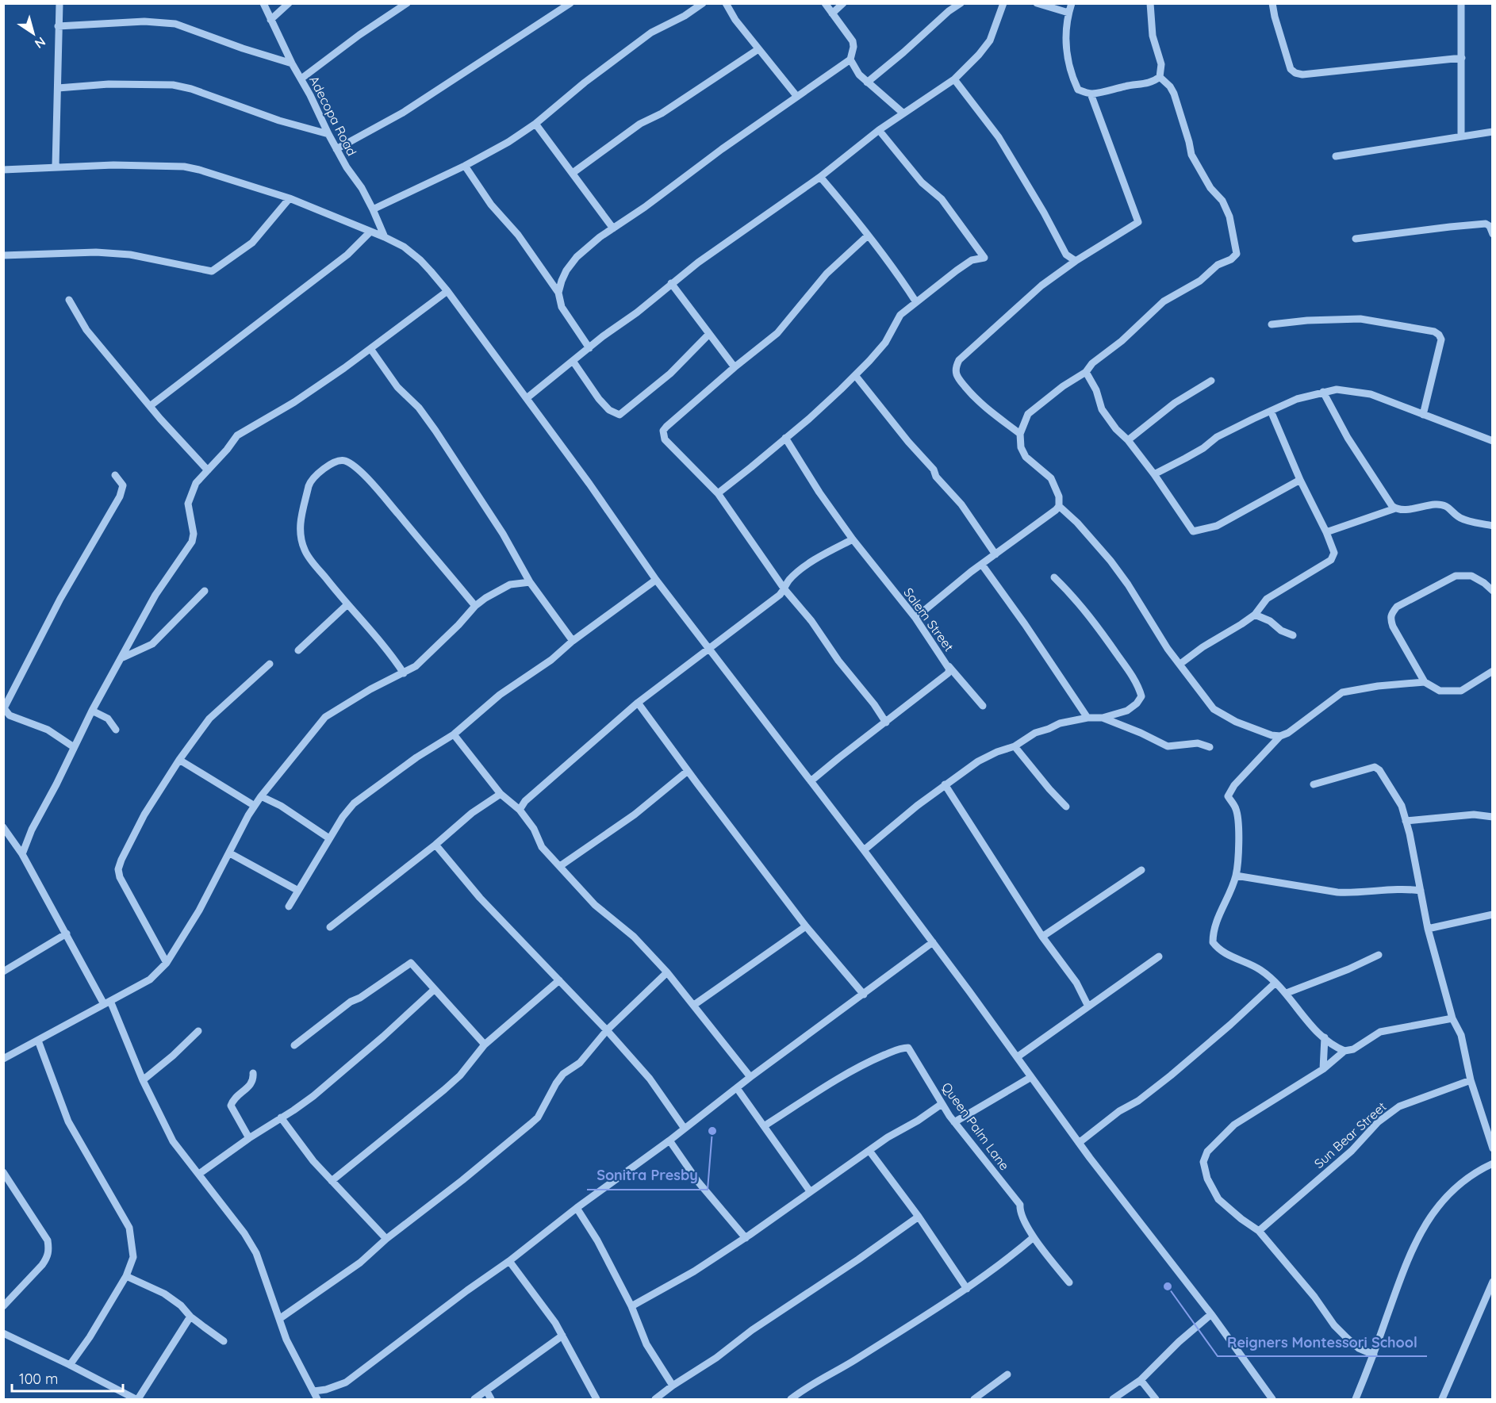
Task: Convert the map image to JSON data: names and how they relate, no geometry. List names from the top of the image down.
{
  "streets": {
    "street": [
      "Adecopa Road",
      "Salem Street",
      "Queen Palm Lane",
      "Sun Bear Street"
    ]
  },
  "places": ["Sonitra Presby", "Reigners Montessori School"],
  "scale_bar": "100 m",
  "north": "bottom right"
}
